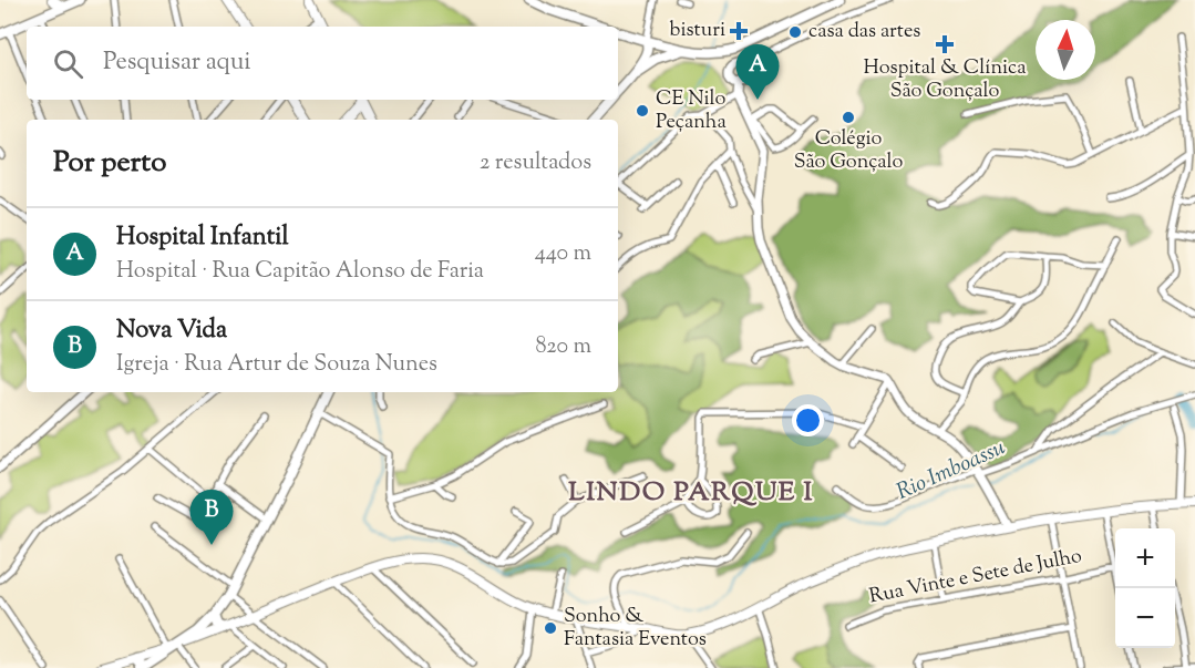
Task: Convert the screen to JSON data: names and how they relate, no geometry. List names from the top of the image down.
{
  "streets": {
    "street": ["Rua Vinte e Sete de Julho"]
  },
  "districts": ["LINDO PARQUE I"],
  "water": ["Rio Imboassu"],
  "places": {
    "health": ["bisturi", "Hospital & Clínica São Gonçalo"],
    "other": [
      "casa das artes",
      "CE Nilo Peçanha",
      "Colégio São Gonçalo",
      "Sonho & Fantasia Eventos"
    ]
  },
  "north": "top",
  "page": {
    "search": "Pesquisar aqui",
    "pins": ["A", "B"],
    "heading": ["Por perto", "2 resultados"],
    "list": [
      {
        "mark": "A",
        "name": "Hospital Infantil",
        "note": "Hospital · Rua Capitão Alonso de Faria",
        "value": "440 m"
      },
      {
        "mark": "B",
        "name": "Nova Vida",
        "note": "Igreja · Rua Artur de Souza Nunes",
        "value": "820 m"
      }
    ],
    "map_buttons": ["+", "−"]
  }
}
